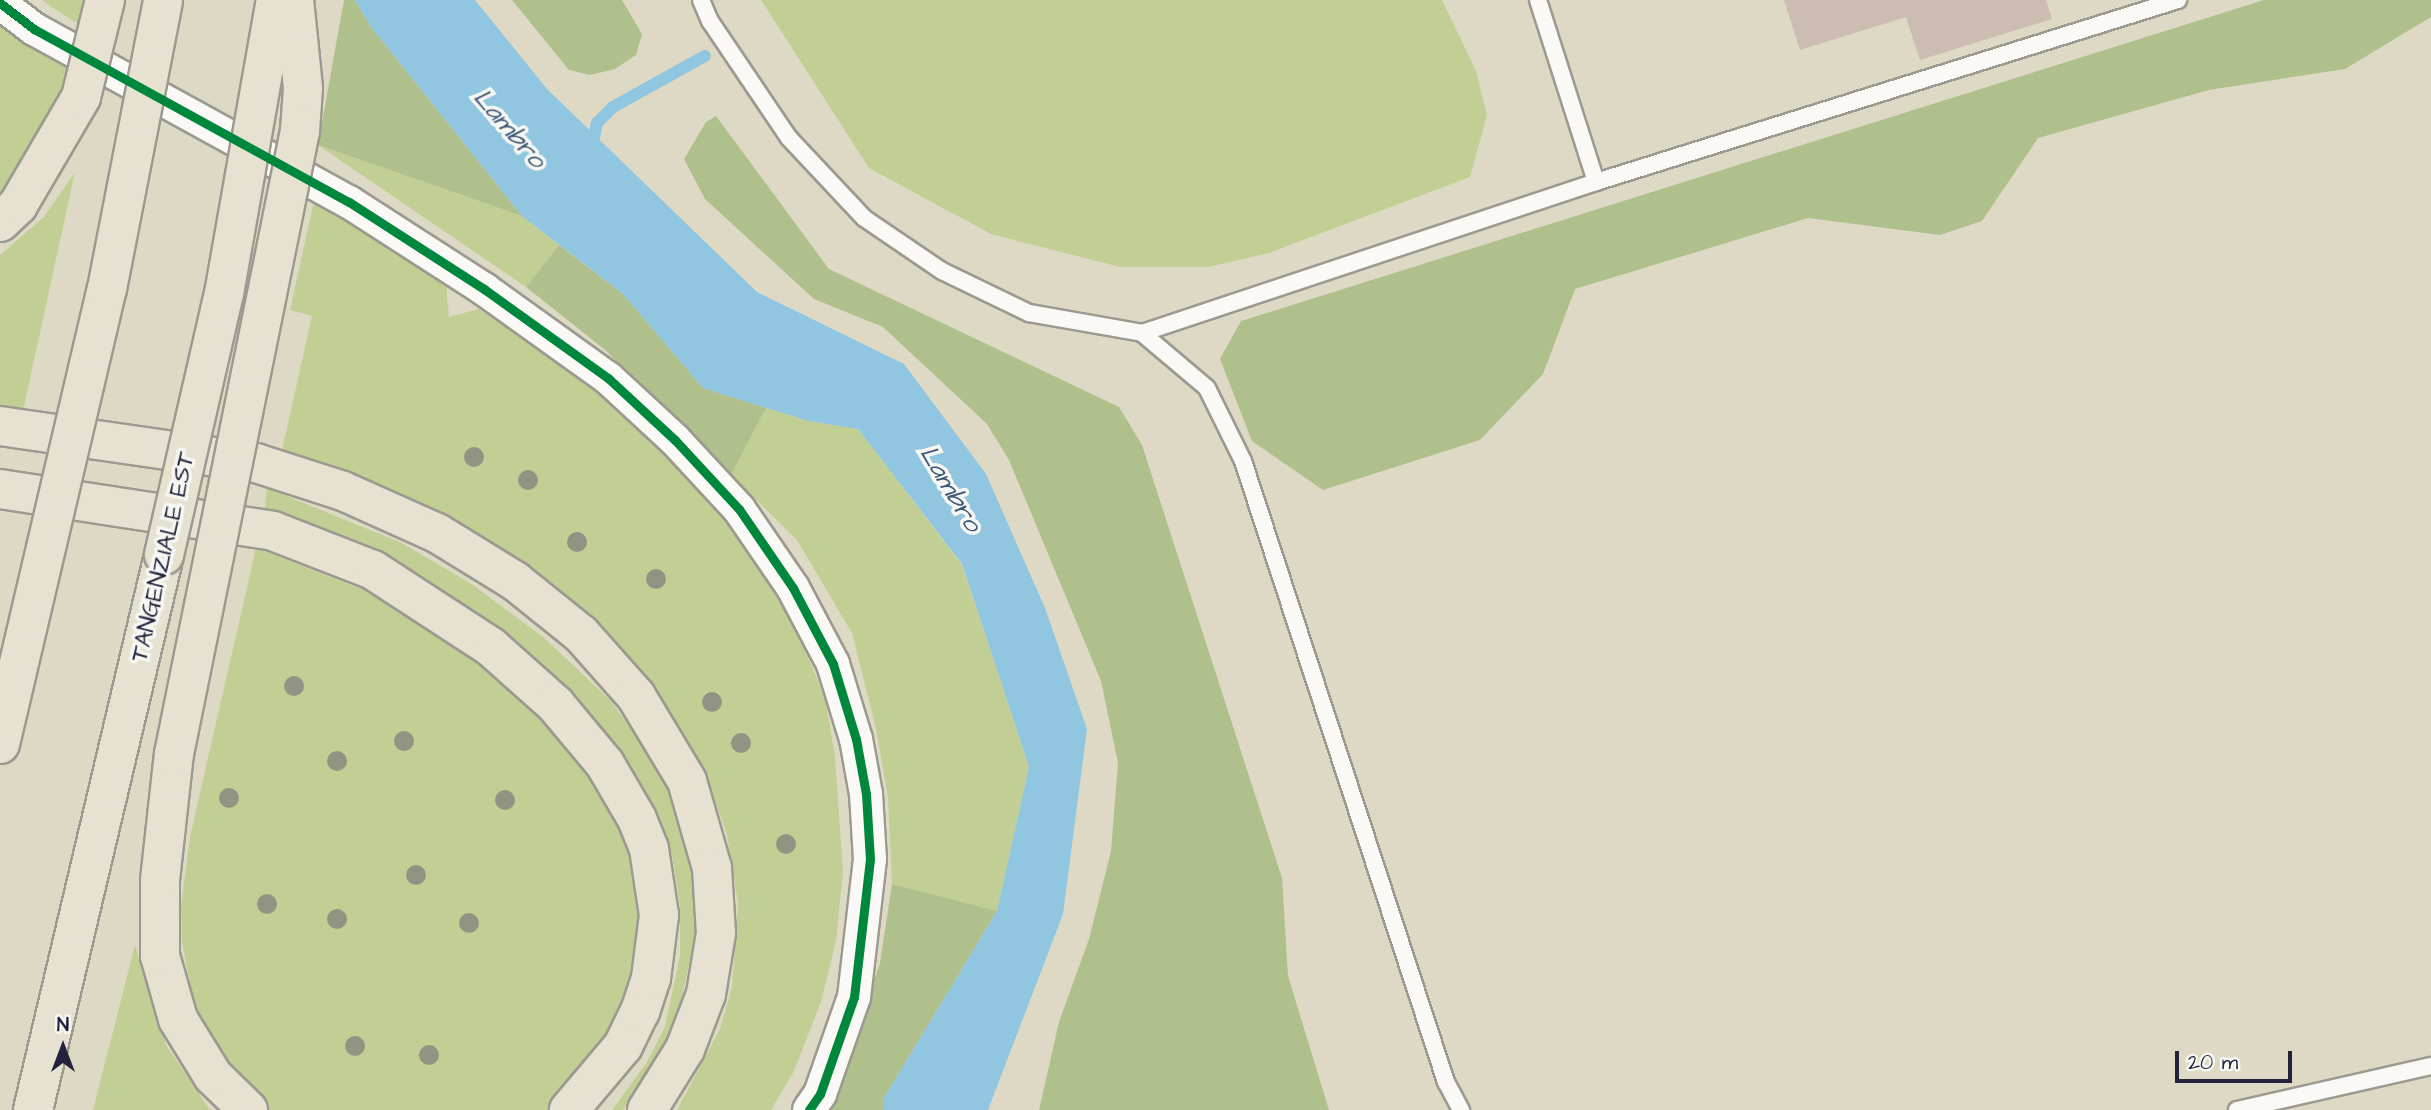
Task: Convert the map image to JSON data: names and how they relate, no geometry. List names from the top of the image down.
{
  "streets": {
    "highway": ["TANGENZIALE EST"]
  },
  "water": ["Lambro"],
  "scale_bar": "20 m",
  "north": "top"
}
